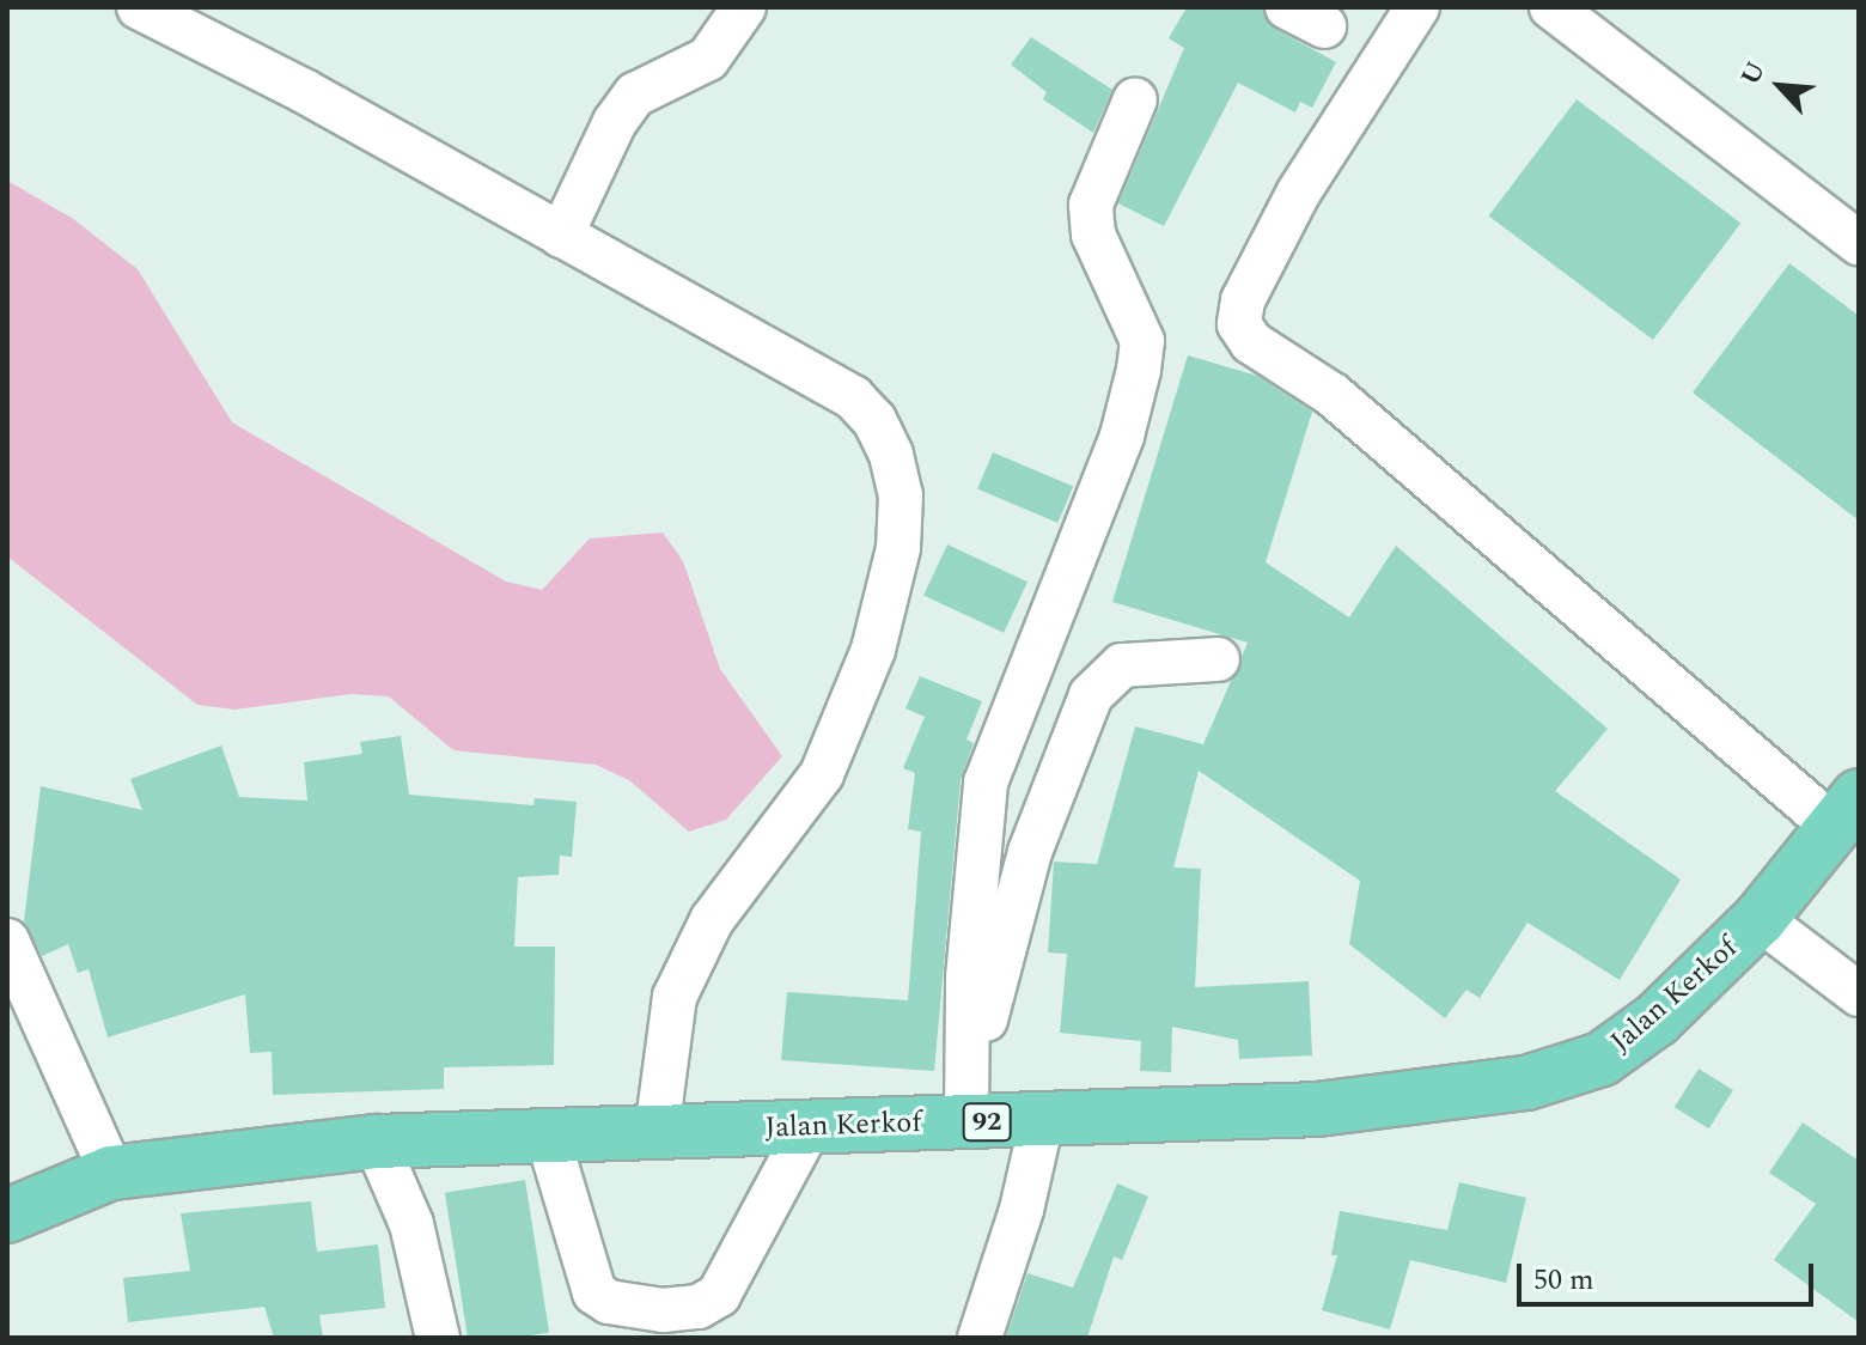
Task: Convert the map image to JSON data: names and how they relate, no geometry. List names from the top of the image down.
{
  "streets": {
    "main road": ["Jalan Kerkof", "92"]
  },
  "scale_bar": "50 m",
  "north": "top left"
}
